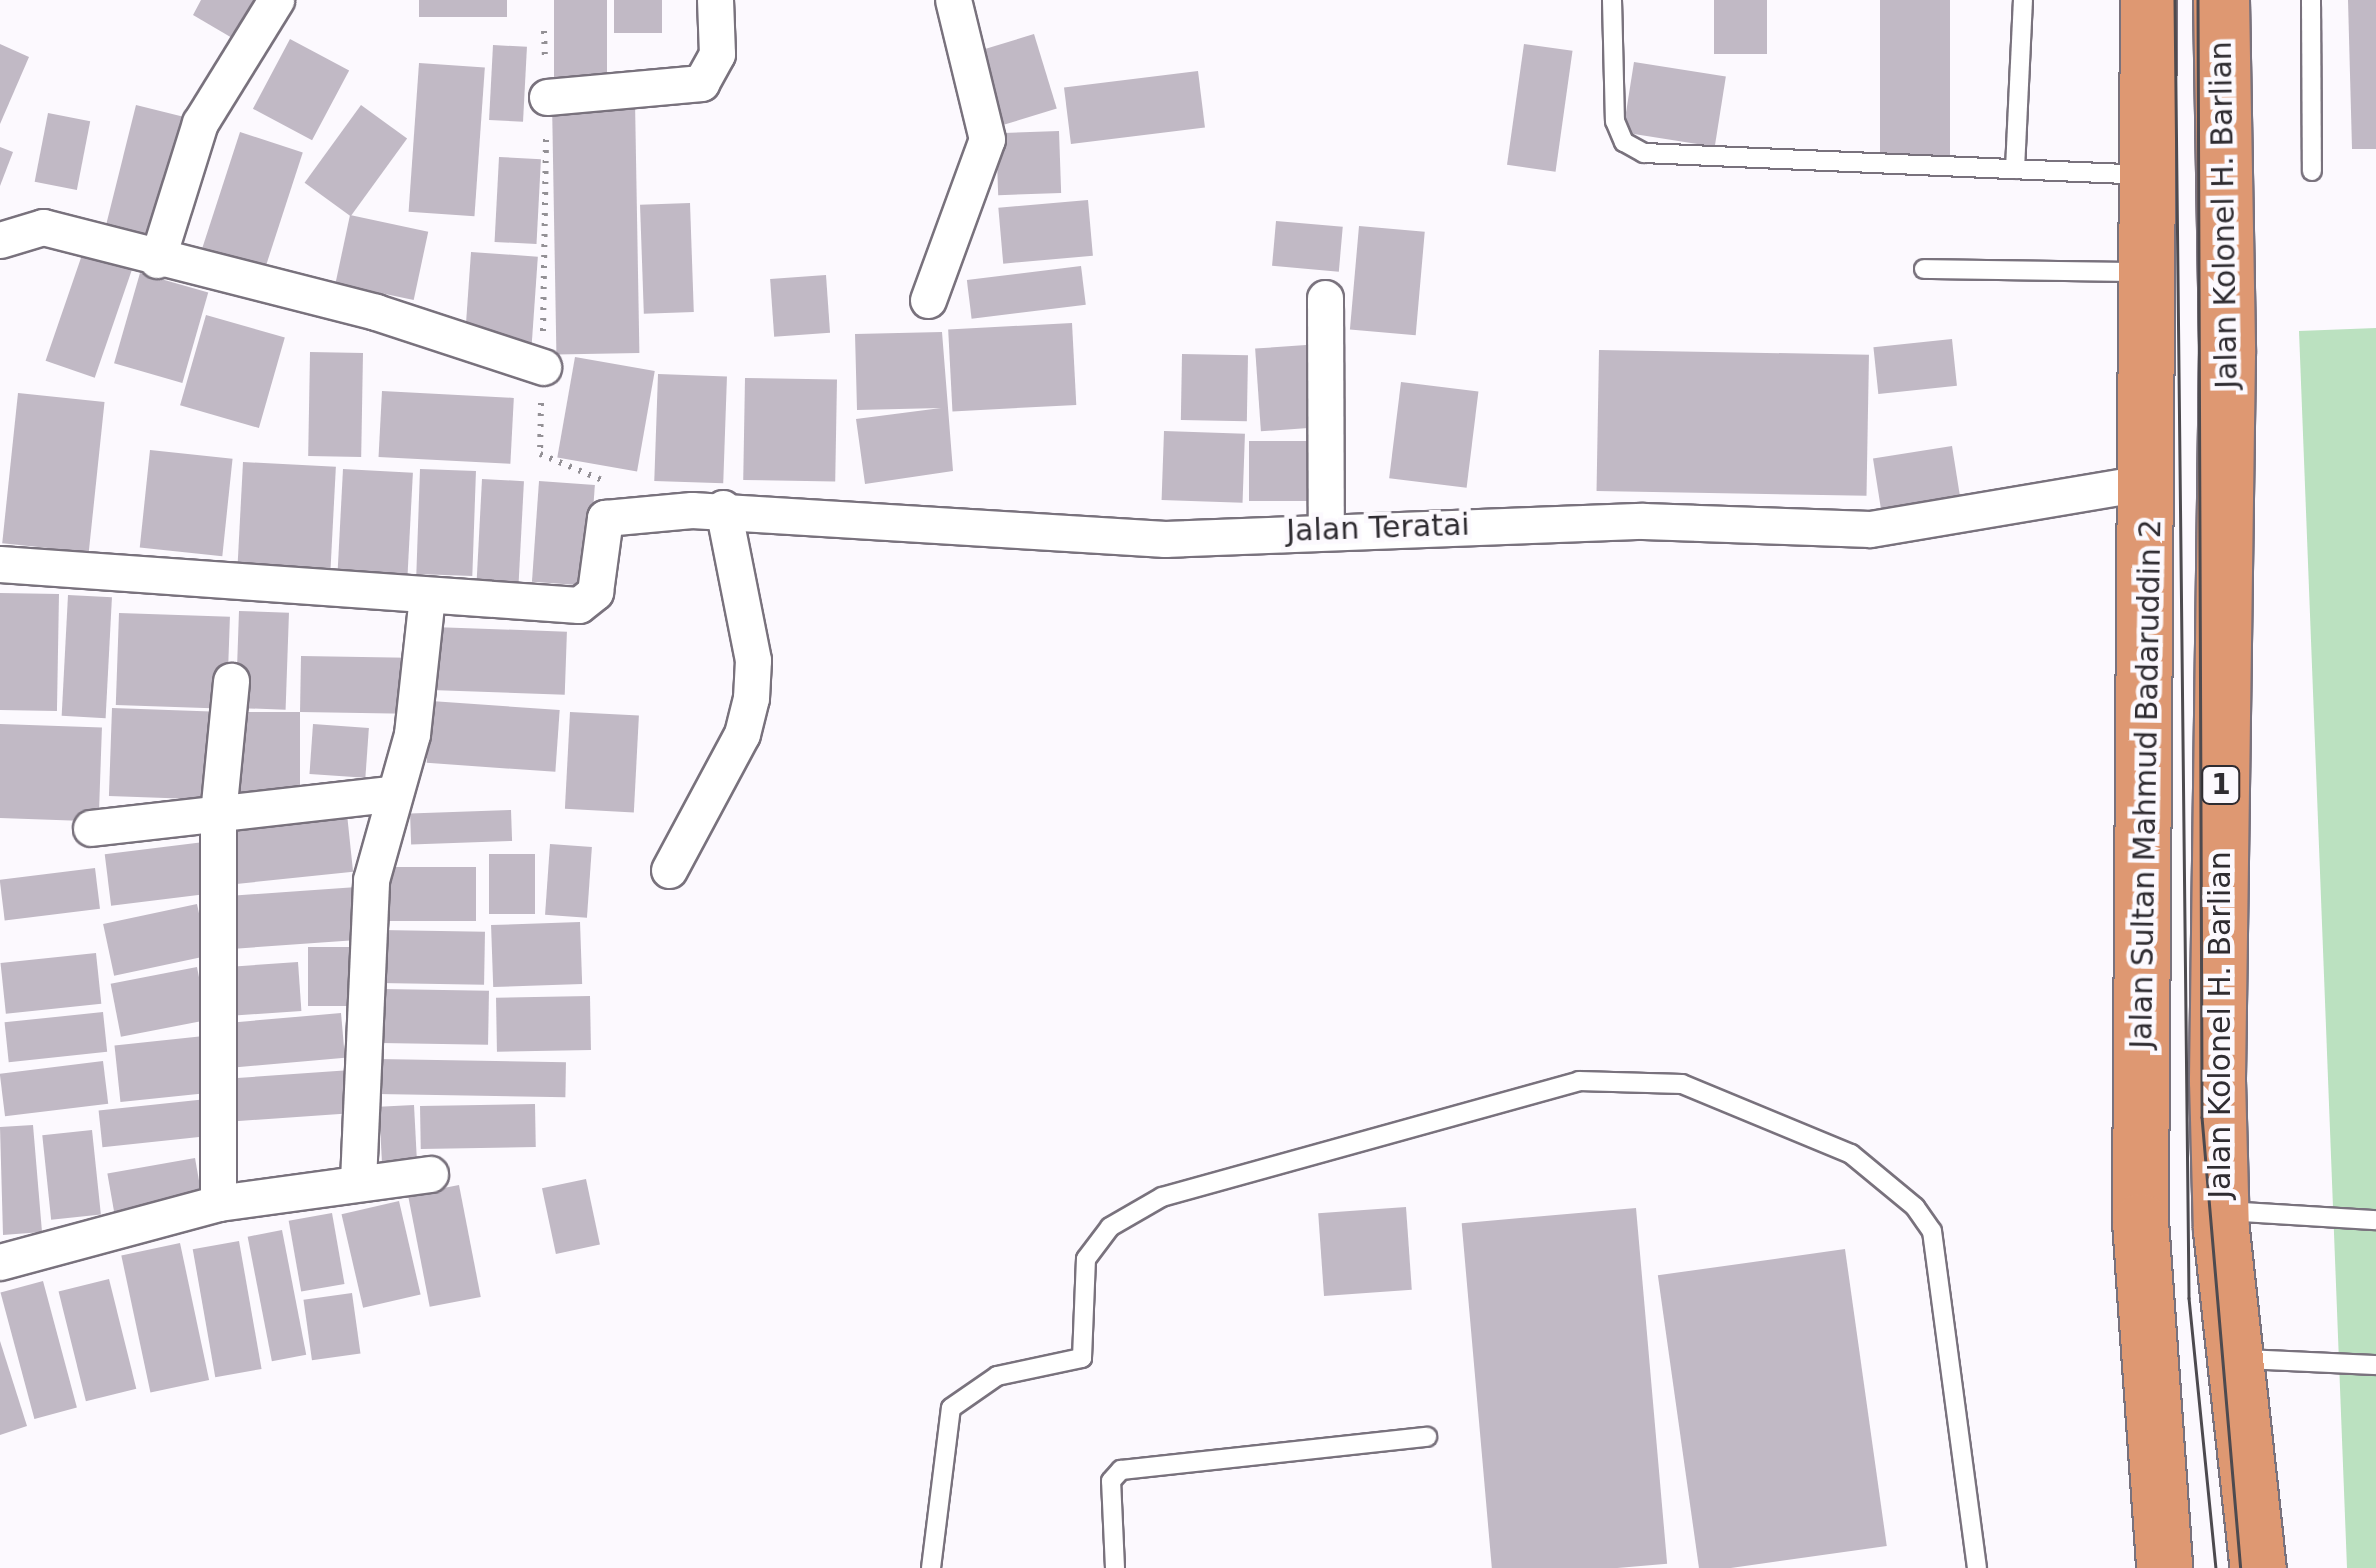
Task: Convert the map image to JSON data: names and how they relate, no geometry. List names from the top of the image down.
{
  "streets": {
    "highway": ["Jalan Kolonel H. Barlian", "Jalan Sultan Mahmud Badaruddin 2", "1"],
    "street": ["Jalan Teratai"]
  },
  "crossings": [
    ["Jalan Teratai", "Jalan Sultan Mahmud Badaruddin 2"]
  ]
}
